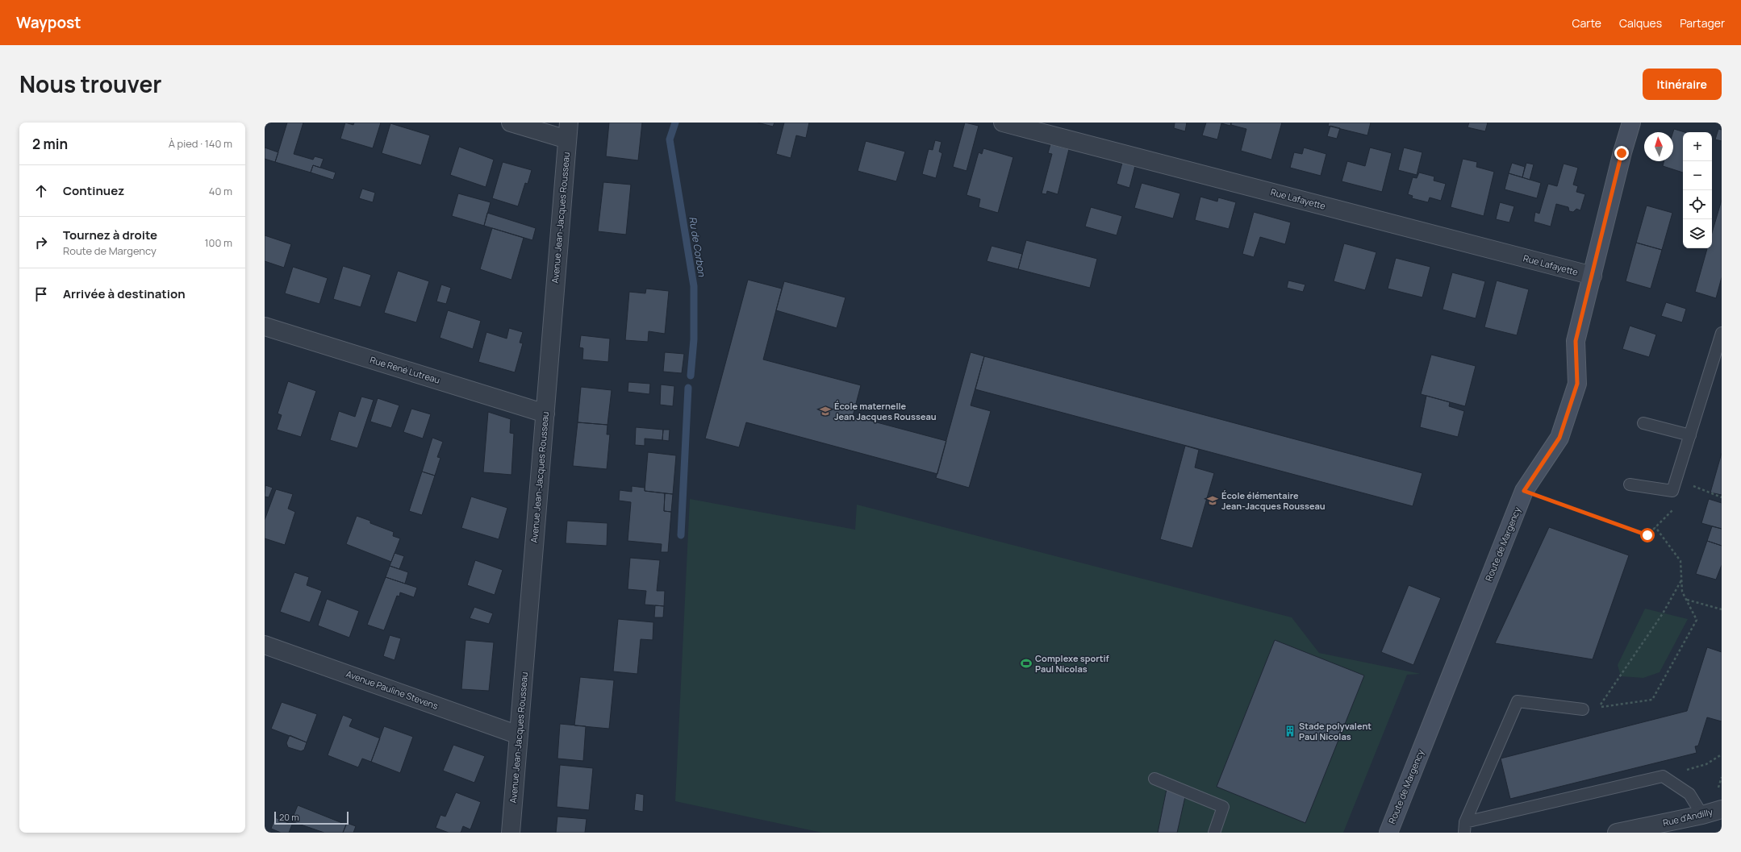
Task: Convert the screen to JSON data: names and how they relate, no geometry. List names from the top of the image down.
{
  "streets": {
    "main road": ["Route de Margency"],
    "street": [
      "Rue Lafayette",
      "Avenue Jean-Jacques Rousseau",
      "Rue René Lutreau",
      "Avenue Pauline Stevens",
      "Rue d'Andilly"
    ]
  },
  "crossings": [
    ["Rue Lafayette", "Route de Margency"],
    ["Avenue Jean-Jacques Rousseau", "Rue René Lutreau"],
    ["Avenue Jean-Jacques Rousseau", "Avenue Pauline Stevens"]
  ],
  "water": ["Ru de Corbon"],
  "places": {
    "school or university": ["École maternelle Jean Jacques Rousseau", "École élémentaire Jean-Jacques Rousseau"],
    "sports": ["Complexe sportif Paul Nicolas"],
    "building": ["Stade polyvalent Paul Nicolas"]
  },
  "scale_bar": "20 m",
  "north": "top",
  "page": {
    "header": "Waypost",
    "nav": ["Carte", "Calques", "Partager"],
    "title": "Nous trouver",
    "buttons": "Itinéraire",
    "heading": ["2 min", "À pied · 140 m"],
    "map_buttons": ["+", "−"],
    "list": [
      ["Continuez", "40 m"],
      ["Tournez à droite", "Route de Margency", "100 m"],
      "Arrivée à destination"
    ],
    "scale": "20 m"
  }
}
